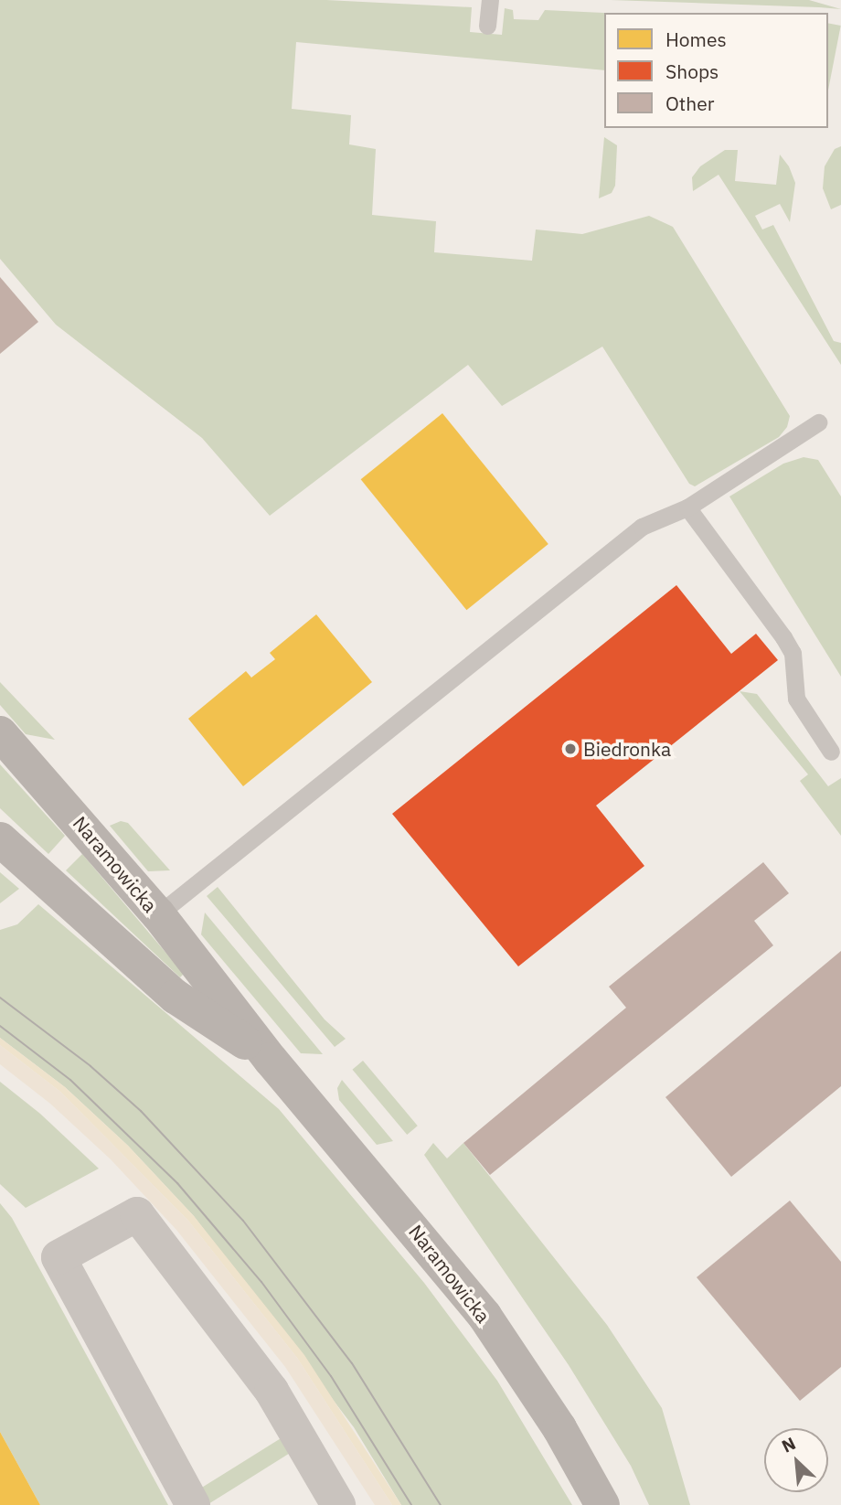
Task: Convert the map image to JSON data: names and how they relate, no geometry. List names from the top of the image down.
{
  "streets": {
    "street": ["Naramowicka"]
  },
  "places": ["Biedronka"],
  "legend": ["Homes", "Shops", "Other"],
  "north": "top left"
}
